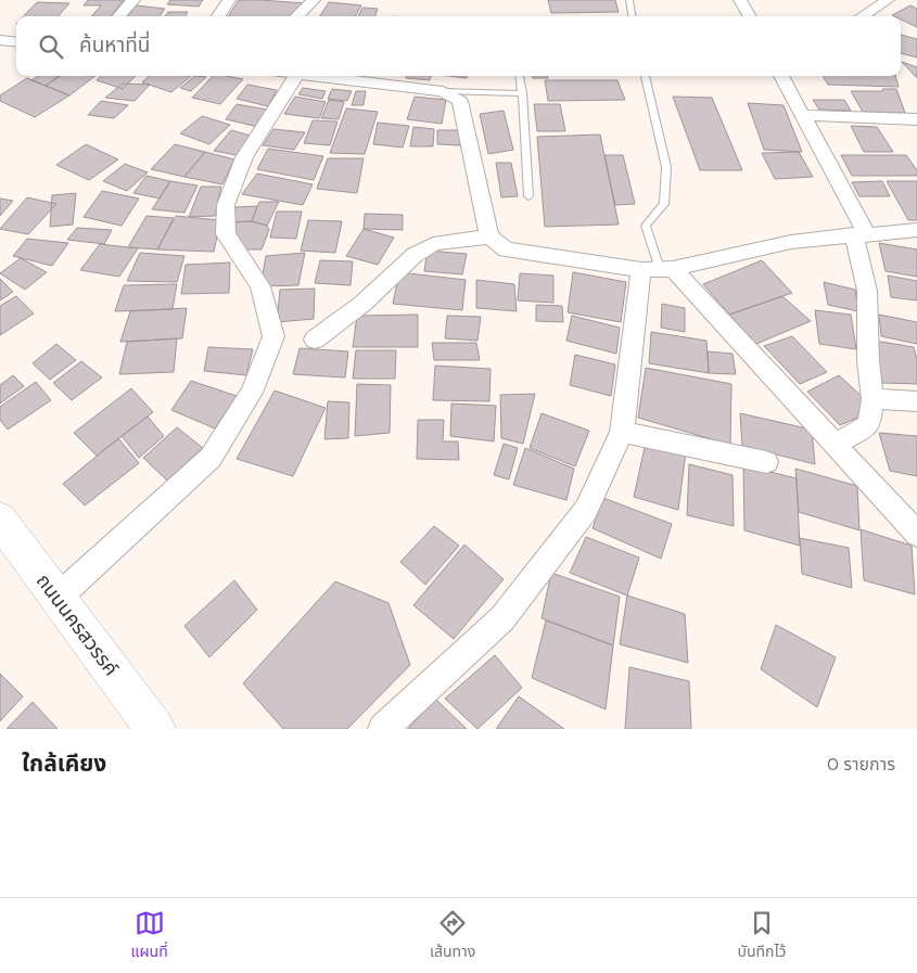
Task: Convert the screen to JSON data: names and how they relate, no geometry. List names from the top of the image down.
{
  "streets": {
    "main road": ["ถนนนครสวรรค์"]
  },
  "page": {
    "search": "ค้นหาที่นี่",
    "heading": ["ใกล้เคียง", "0 รายการ"],
    "nav": ["แผนที่", "เส้นทาง", "บันทึกไว้"]
  }
}
